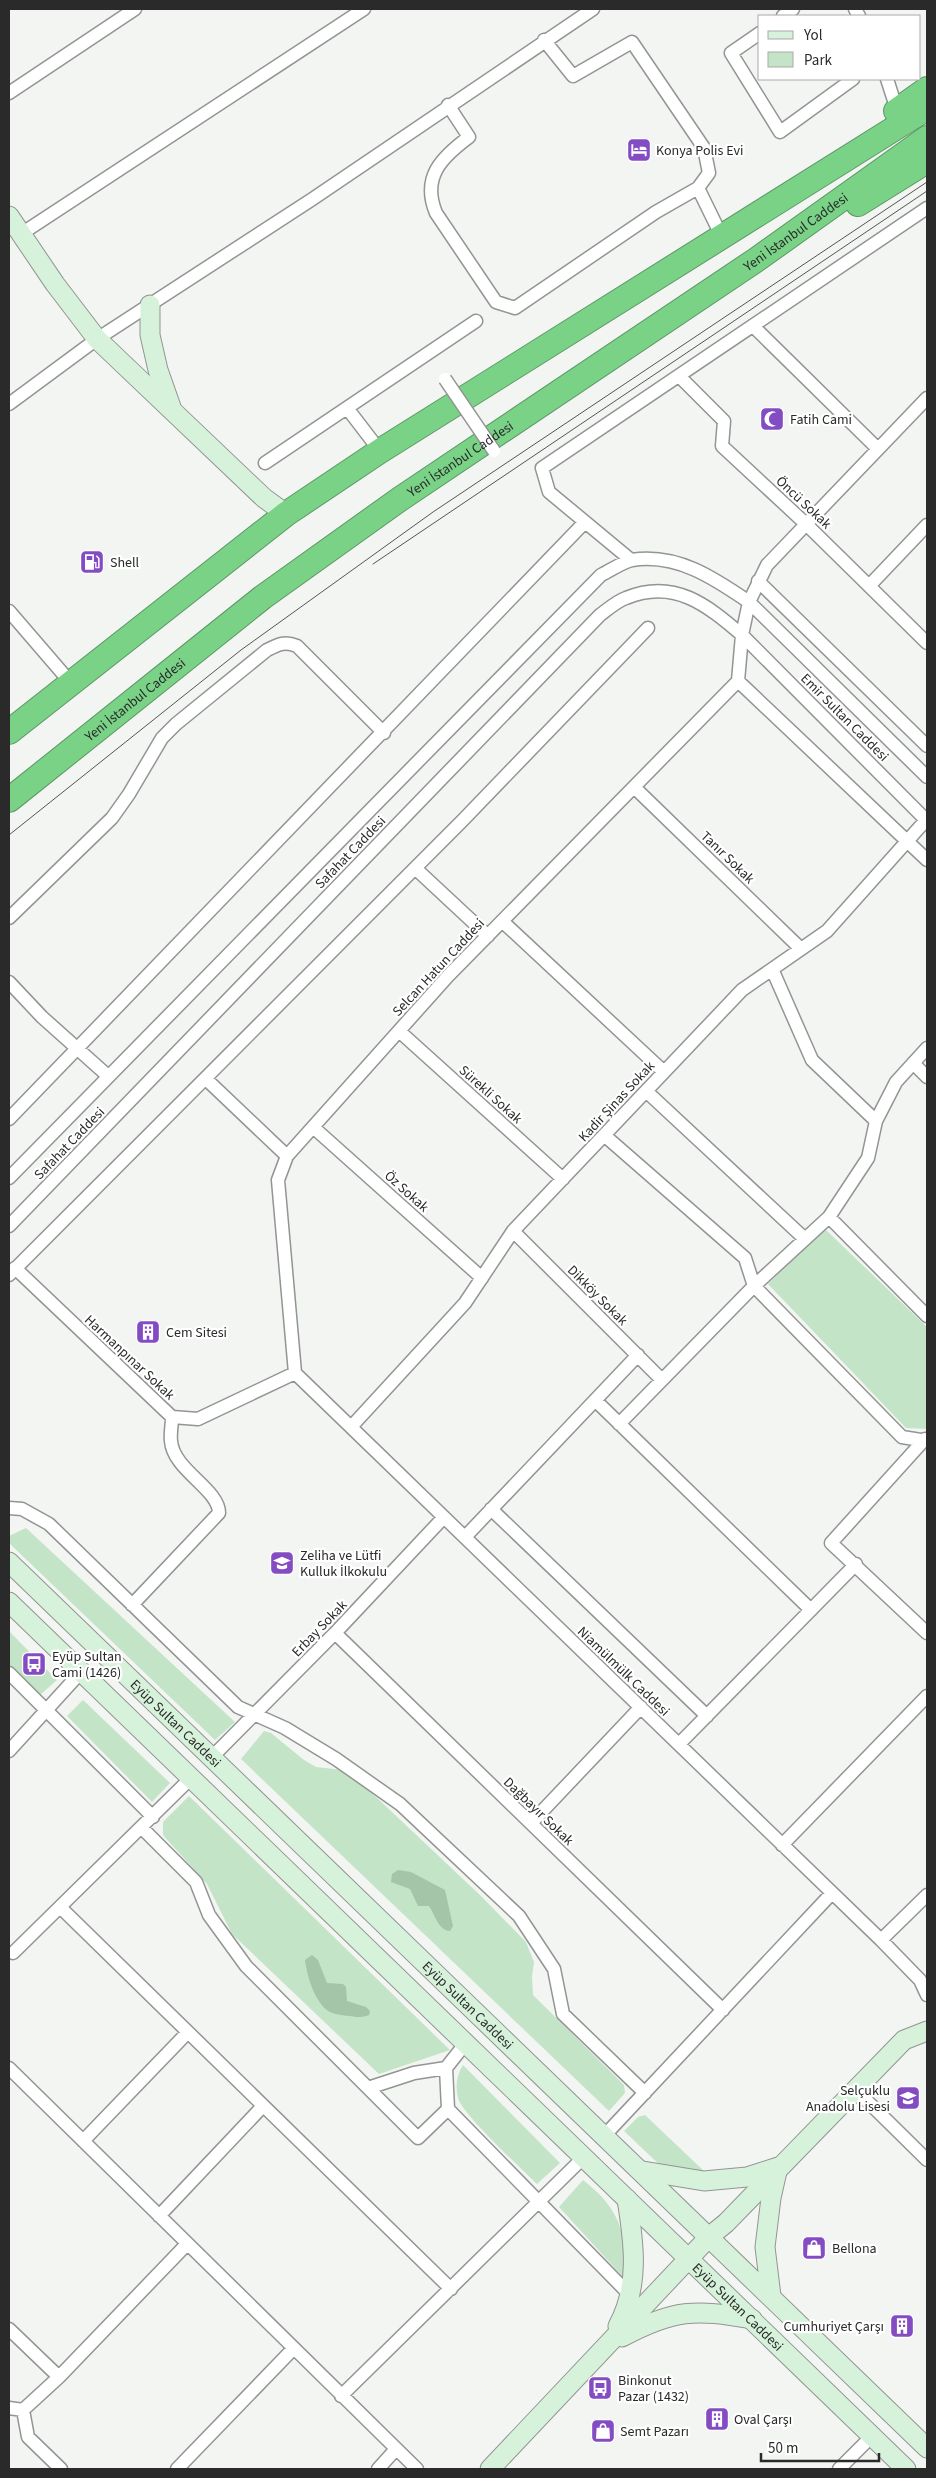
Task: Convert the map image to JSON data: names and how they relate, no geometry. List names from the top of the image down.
{
  "streets": {
    "highway": ["Yeni İstanbul Caddesi"],
    "main road": ["Eyüp Sultan Caddesi"],
    "street": [
      "Öncü Sokak",
      "Emir Sultan Caddesi",
      "Safahat Caddesi",
      "Tanır Sokak",
      "Selcan Hatun Caddesi",
      "Sürekli Sokak",
      "Kadir Şinas Sokak",
      "Öz Sokak",
      "Dikköy Sokak",
      "Harmanpınar Sokak",
      "Erbay Sokak",
      "Niamülmülk Caddesi",
      "Dağbayır Sokak"
    ]
  },
  "crossings": [
    ["Emir Sultan Caddesi", "Safahat Caddesi"],
    ["Emir Sultan Caddesi", "Kadir Şinas Sokak"],
    ["Tanır Sokak", "Selcan Hatun Caddesi"],
    ["Tanır Sokak", "Kadir Şinas Sokak"],
    ["Selcan Hatun Caddesi", "Sürekli Sokak"],
    ["Selcan Hatun Caddesi", "Öz Sokak"],
    ["Selcan Hatun Caddesi", "Harmanpınar Sokak"],
    ["Selcan Hatun Caddesi", "Niamülmülk Caddesi"],
    ["Sürekli Sokak", "Kadir Şinas Sokak"],
    ["Kadir Şinas Sokak", "Öz Sokak"],
    ["Kadir Şinas Sokak", "Dikköy Sokak"],
    ["Kadir Şinas Sokak", "Niamülmülk Caddesi"],
    ["Harmanpınar Sokak", "Niamülmülk Caddesi"],
    ["Erbay Sokak", "Niamülmülk Caddesi"],
    ["Erbay Sokak", "Eyüp Sultan Caddesi"],
    ["Erbay Sokak", "Dağbayır Sokak"]
  ],
  "places": {
    "hotel": ["Konya Polis Evi"],
    "mosque": ["Fatih Cami"],
    "fuel station": ["Shell"],
    "building": ["Cem Sitesi", "Cumhuriyet Çarşı", "Oval Çarşı"],
    "school or university": ["Zeliha ve Lütfi Kulluk İlkokulu", "Selçuklu Anadolu Lisesi"],
    "bus stop": ["Eyüp Sultan Cami (1426)", "Binkonut Pazar (1432)"],
    "shop": ["Bellona", "Semt Pazarı"]
  },
  "legend": ["Yol", "Park"],
  "scale_bar": "50 m"
}
